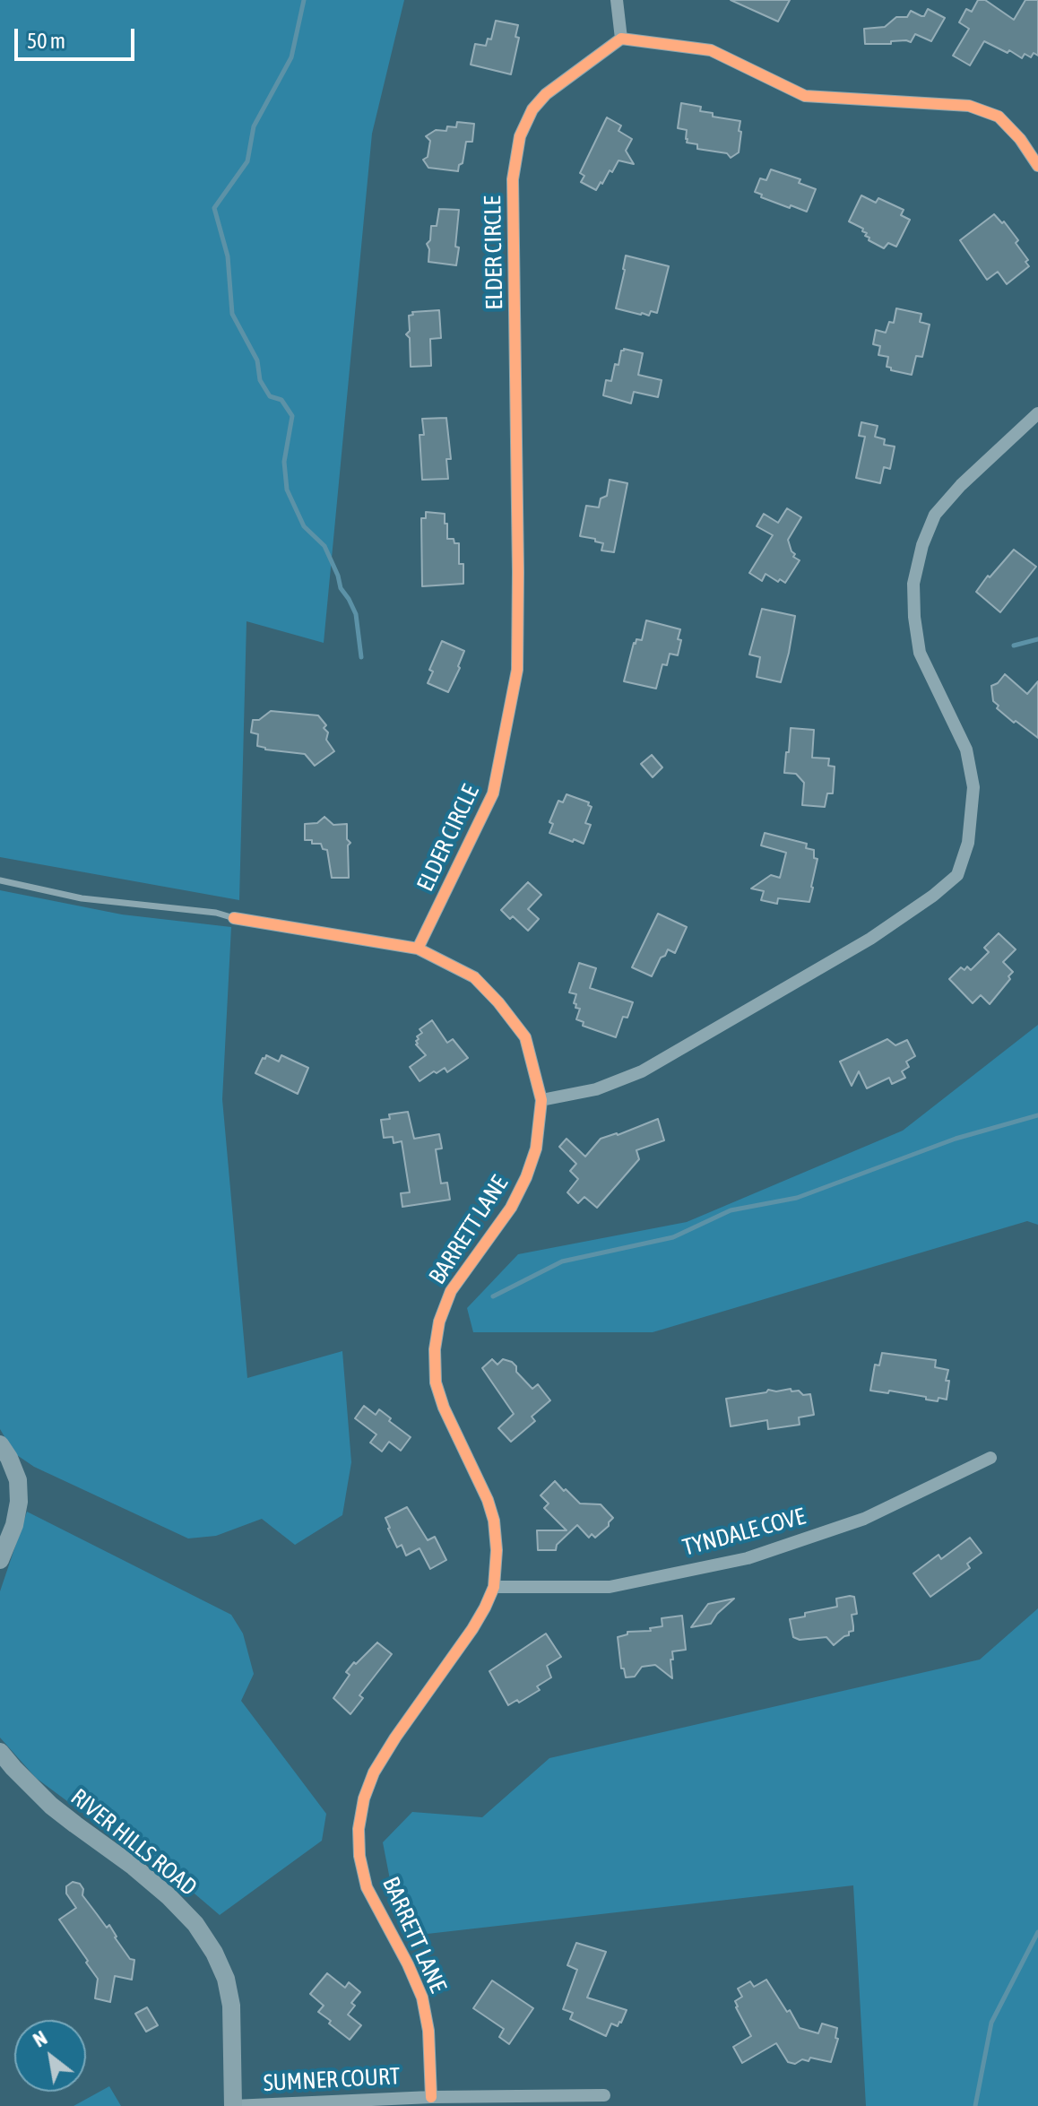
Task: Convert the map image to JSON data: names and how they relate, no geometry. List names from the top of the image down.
{
  "streets": {
    "street": [
      "ELDER CIRCLE",
      "BARRETT LANE",
      "TYNDALE COVE",
      "RIVER HILLS ROAD",
      "SUMNER COURT"
    ]
  },
  "crossings": [
    ["ELDER CIRCLE", "BARRETT LANE"],
    ["BARRETT LANE", "TYNDALE COVE"],
    ["BARRETT LANE", "SUMNER COURT"],
    ["RIVER HILLS ROAD", "SUMNER COURT"]
  ],
  "scale_bar": "50 m",
  "north": "top left"
}
